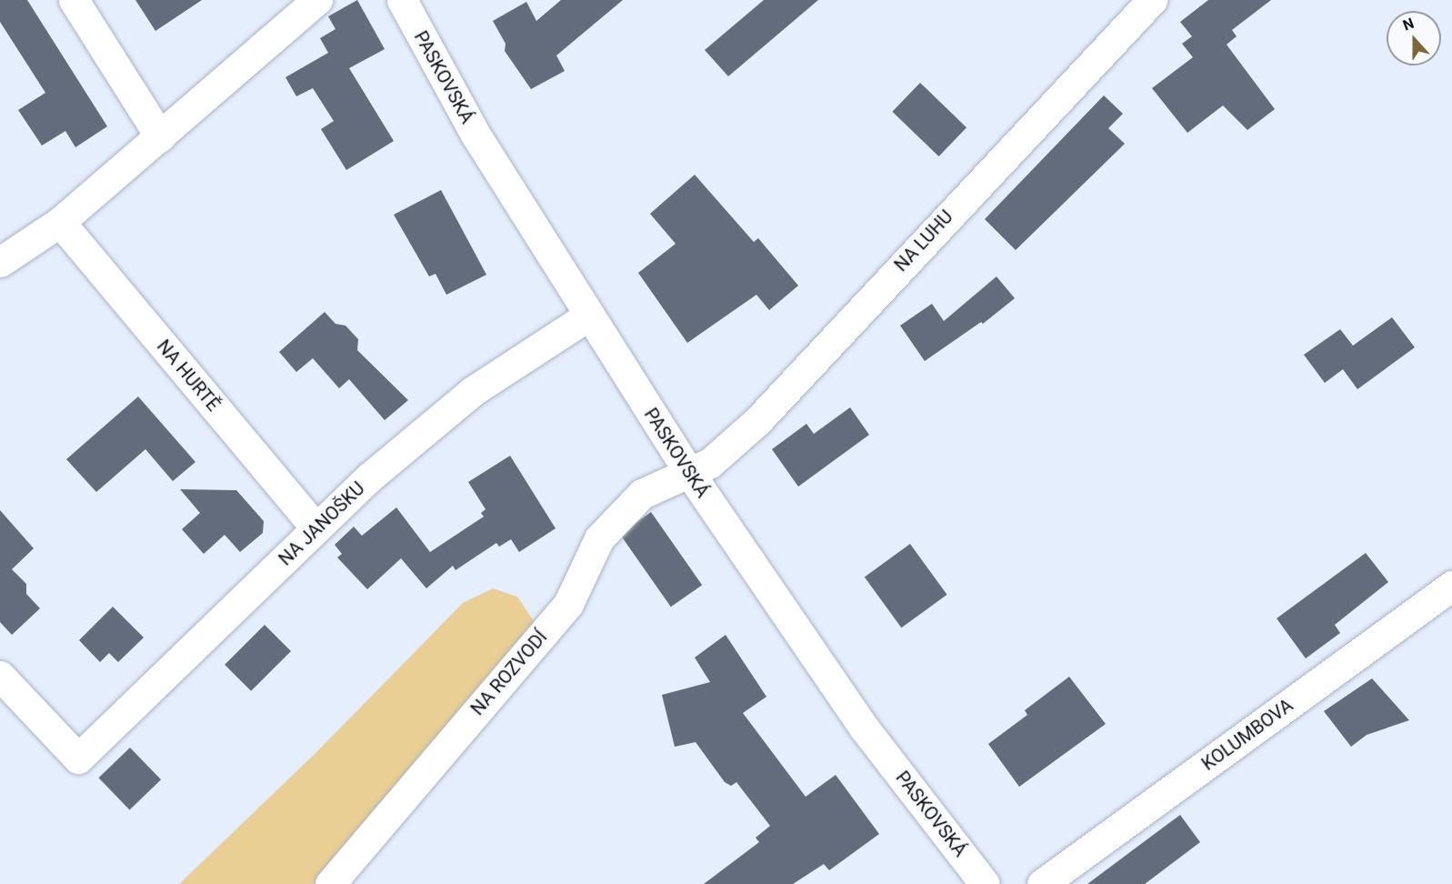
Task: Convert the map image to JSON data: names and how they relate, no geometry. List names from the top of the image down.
{
  "streets": {
    "street": [
      "PASKOVSKÁ",
      "NA LUHU",
      "NA HURTĚ",
      "NA JANOŠKU",
      "NA ROZVODÍ",
      "KOLUMBOVA"
    ]
  },
  "crossings": [
    ["PASKOVSKÁ", "NA LUHU"],
    ["PASKOVSKÁ", "NA JANOŠKU"],
    ["PASKOVSKÁ", "NA ROZVODÍ"],
    ["NA LUHU", "NA ROZVODÍ"],
    ["NA HURTĚ", "NA JANOŠKU"]
  ],
  "north": "top"
}
